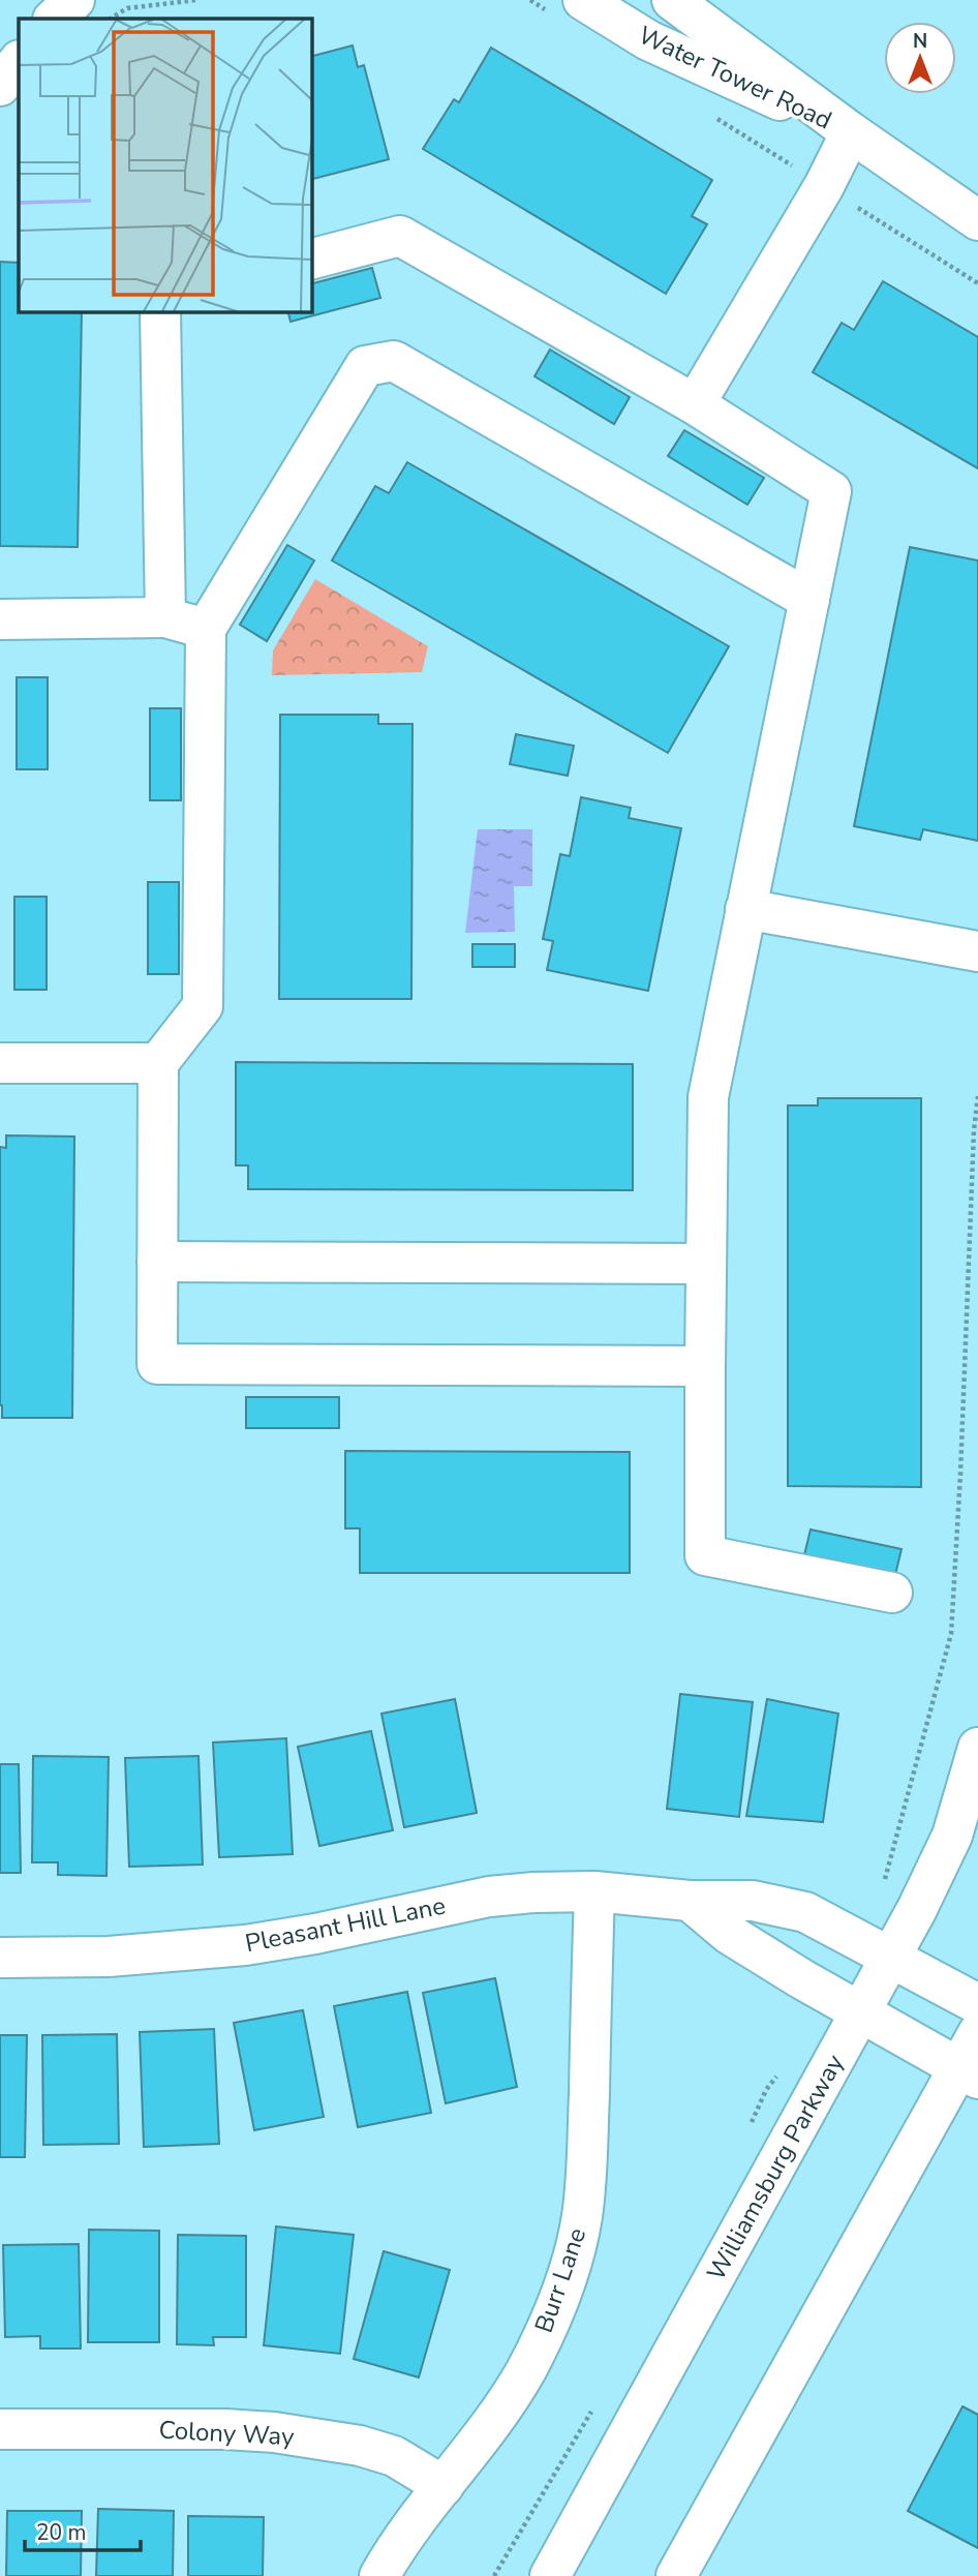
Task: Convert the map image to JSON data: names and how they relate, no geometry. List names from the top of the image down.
{
  "streets": {
    "street": [
      "Water Tower Road",
      "Pleasant Hill Lane",
      "Williamsburg Parkway",
      "Burr Lane",
      "Colony Way"
    ]
  },
  "crossings": [
    ["Pleasant Hill Lane", "Williamsburg Parkway"],
    ["Pleasant Hill Lane", "Burr Lane"],
    ["Burr Lane", "Colony Way"]
  ],
  "scale_bar": "20 m",
  "north": "top"
}
